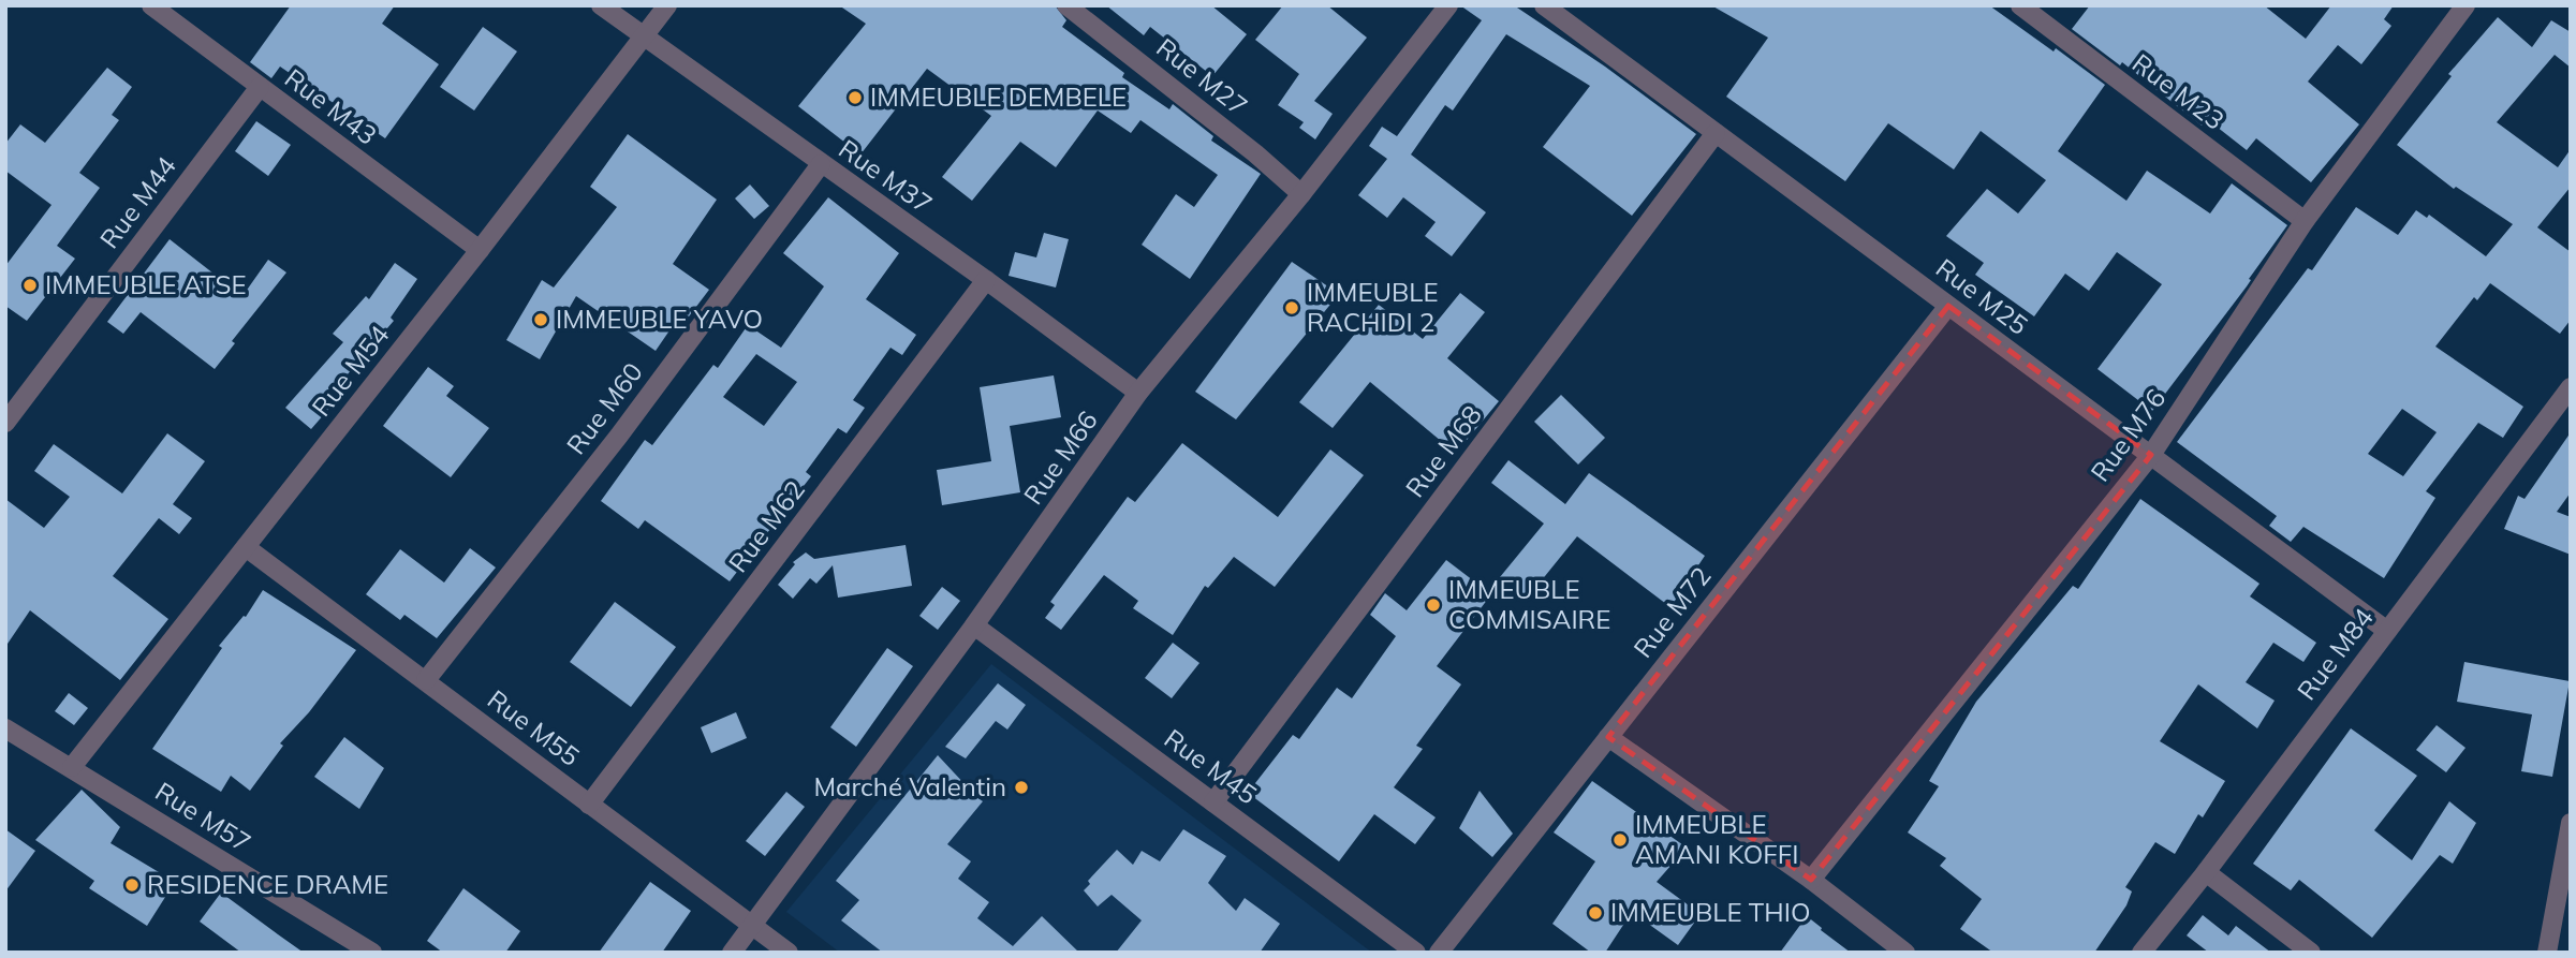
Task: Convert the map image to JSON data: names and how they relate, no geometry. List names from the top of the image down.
{
  "streets": {
    "street": [
      "Rue M27",
      "Rue M23",
      "Rue M43",
      "Rue M37",
      "Rue M44",
      "Rue M25",
      "Rue M54",
      "Rue M60",
      "Rue M76",
      "Rue M68",
      "Rue M66",
      "Rue M62",
      "Rue M72",
      "Rue M84",
      "Rue M55",
      "Rue M45",
      "Rue M57"
    ]
  },
  "crossings": [
    ["Rue M27", "Rue M66"],
    ["Rue M23", "Rue M76"],
    ["Rue M43", "Rue M44"],
    ["Rue M43", "Rue M54"],
    ["Rue M37", "Rue M54"],
    ["Rue M37", "Rue M60"],
    ["Rue M37", "Rue M66"],
    ["Rue M37", "Rue M62"],
    ["Rue M25", "Rue M76"],
    ["Rue M25", "Rue M68"],
    ["Rue M25", "Rue M72"],
    ["Rue M25", "Rue M84"],
    ["Rue M54", "Rue M55"],
    ["Rue M54", "Rue M57"],
    ["Rue M60", "Rue M55"],
    ["Rue M68", "Rue M45"],
    ["Rue M66", "Rue M55"],
    ["Rue M66", "Rue M45"],
    ["Rue M62", "Rue M55"]
  ],
  "places": [
    "IMMEUBLE DEMBELE",
    "IMMEUBLE ATSE",
    "IMMEUBLE RACHIDI 2",
    "IMMEUBLE YAVO",
    "IMMEUBLE COMMISAIRE",
    "Marché Valentin",
    "IMMEUBLE AMANI KOFFI",
    "RESIDENCE DRAME",
    "IMMEUBLE THIO"
  ]
}
